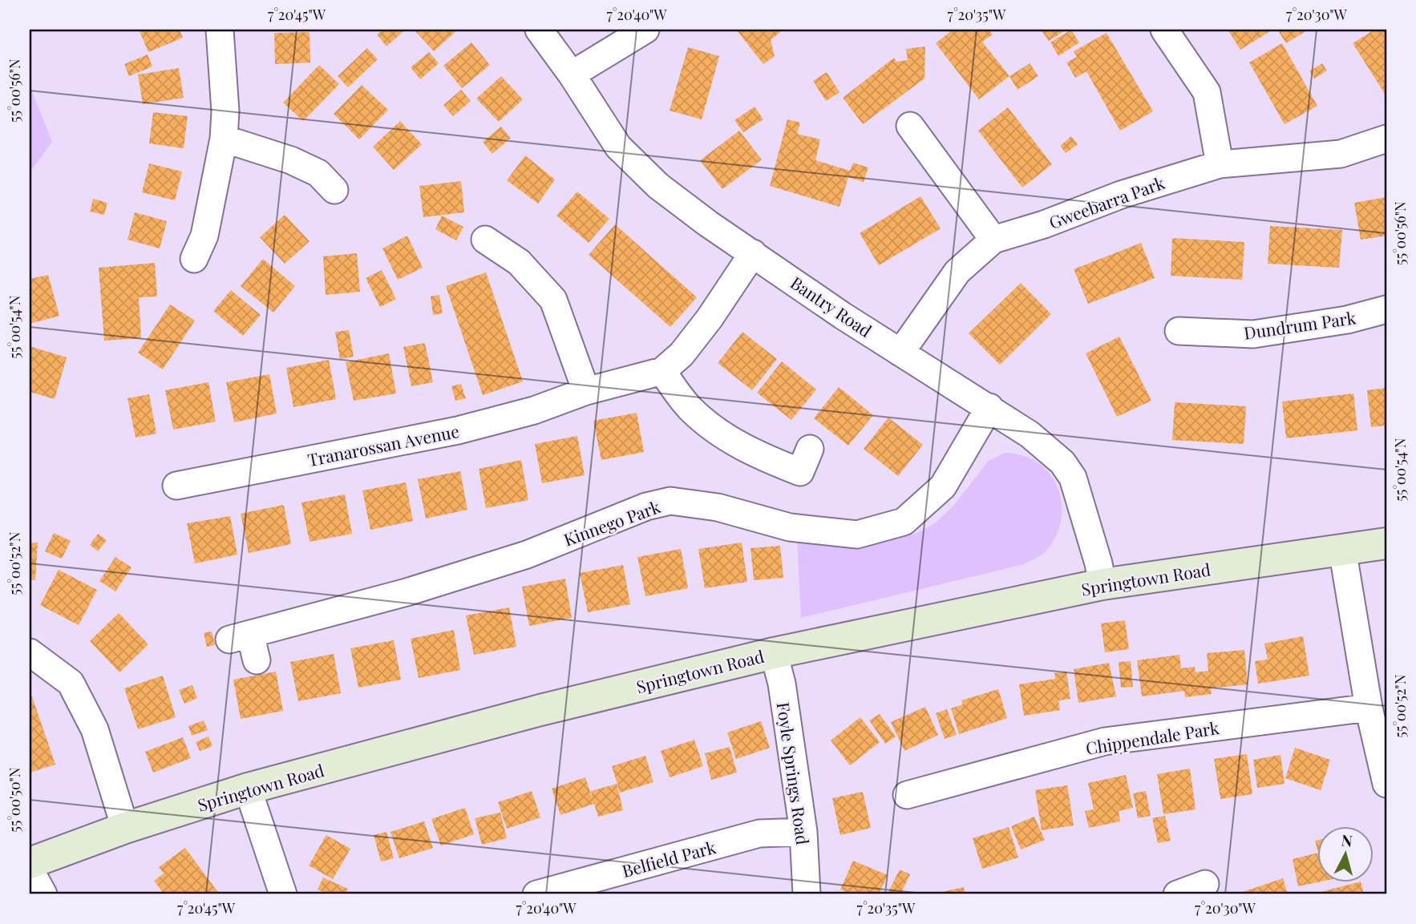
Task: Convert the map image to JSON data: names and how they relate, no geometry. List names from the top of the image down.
{
  "streets": {
    "main road": ["Springtown Road"],
    "street": [
      "Gweebarra Park",
      "Bantry Road",
      "Dundrum Park",
      "Tranarossan Avenue",
      "Kinnego Park",
      "Chippendale Park",
      "Foyle Springs Road",
      "Belfield Park"
    ]
  },
  "crossings": [
    ["Gweebarra Park", "Bantry Road"],
    ["Bantry Road", "Tranarossan Avenue"],
    ["Bantry Road", "Kinnego Park"],
    ["Bantry Road", "Springtown Road"],
    ["Springtown Road", "Foyle Springs Road"],
    ["Foyle Springs Road", "Belfield Park"]
  ],
  "north": "top",
  "coordinates": [
    "7°20'45\"W",
    "7°20'40\"W",
    "7°20'35\"W",
    "7°20'30\"W",
    "55°00'56\"N",
    "55°00'54\"N",
    "55°00'52\"N",
    "55°00'50\"N"
  ]
}
